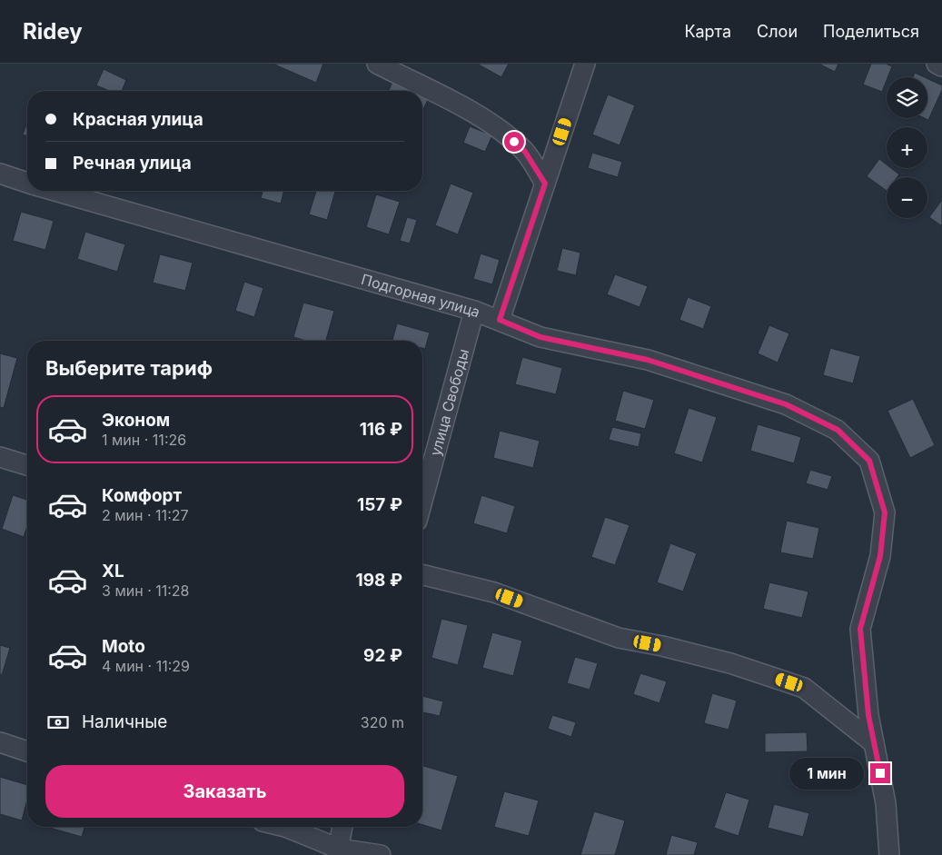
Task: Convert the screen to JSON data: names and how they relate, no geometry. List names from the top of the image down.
{
  "streets": {
    "street": ["Подгорная улица", "улица Свободы"]
  },
  "crossings": [
    ["Подгорная улица", "улица Свободы"]
  ],
  "page": {
    "header": "Ridey",
    "nav": ["Карта", "Слои", "Поделиться"],
    "map_buttons": ["+", "−"],
    "banner": ["Красная улица", "Речная улица"],
    "heading": "Выберите тариф",
    "list": [
      {
        "name": "Эконом",
        "note": "1 мин · 11:26",
        "value": "116 ₽"
      },
      {
        "name": "Комфорт",
        "note": "2 мин · 11:27",
        "value": "157 ₽"
      },
      {
        "name": "XL",
        "note": "3 мин · 11:28",
        "value": "198 ₽"
      },
      {
        "name": "Moto",
        "note": "4 мин · 11:29",
        "value": "92 ₽"
      }
    ],
    "pay": ["Наличные", "320 m"],
    "buttons": "Заказать",
    "bubble": "1 мин"
  }
}
